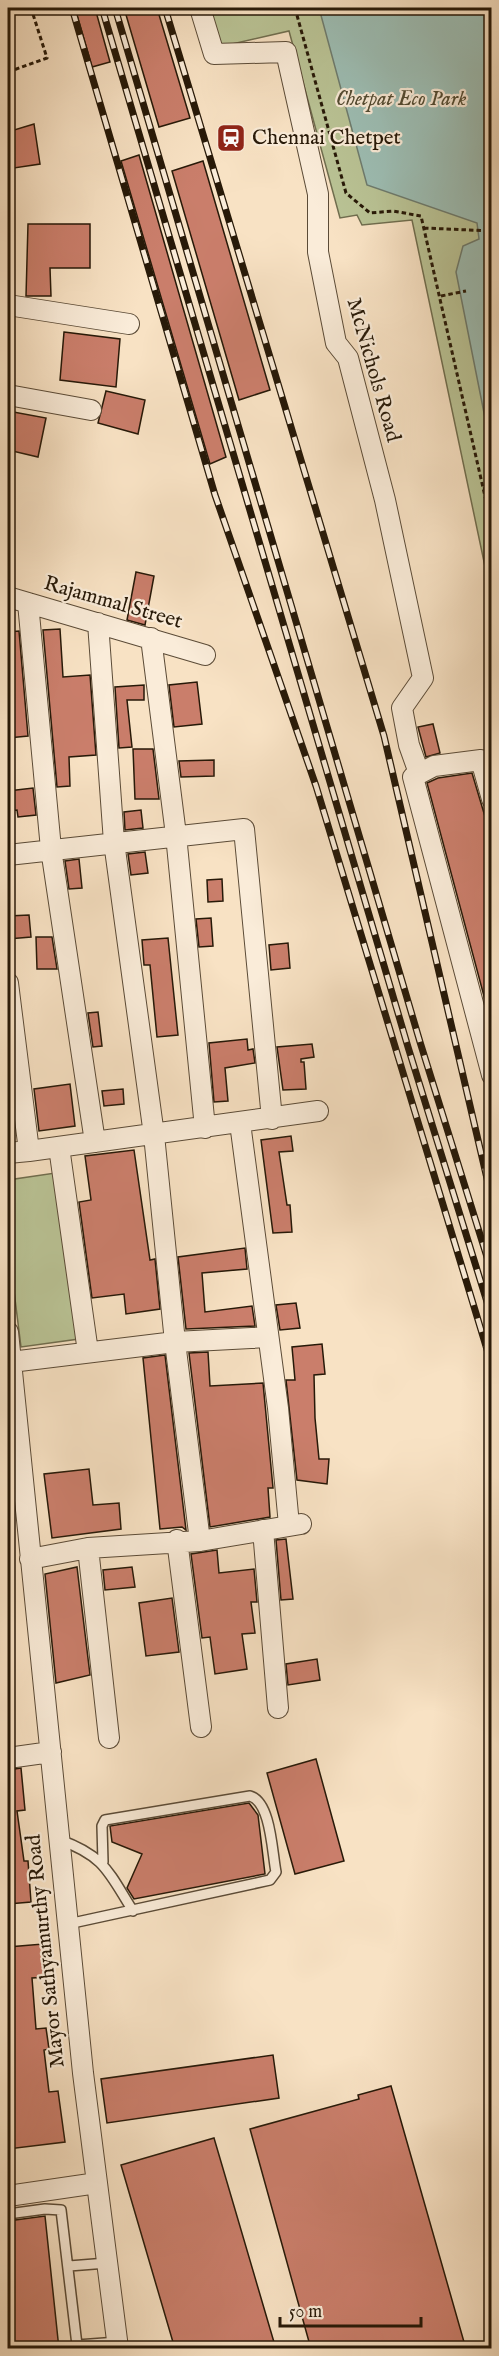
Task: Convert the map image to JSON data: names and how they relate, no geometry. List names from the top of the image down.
{
  "streets": {
    "street": ["McNichols Road", "Rajammal Street", "Mayor Sathyamurthy Road"]
  },
  "parks": ["Chetpat Eco Park"],
  "places": {
    "station": ["Chennai Chetpet"]
  },
  "scale_bar": "50 m"
}
